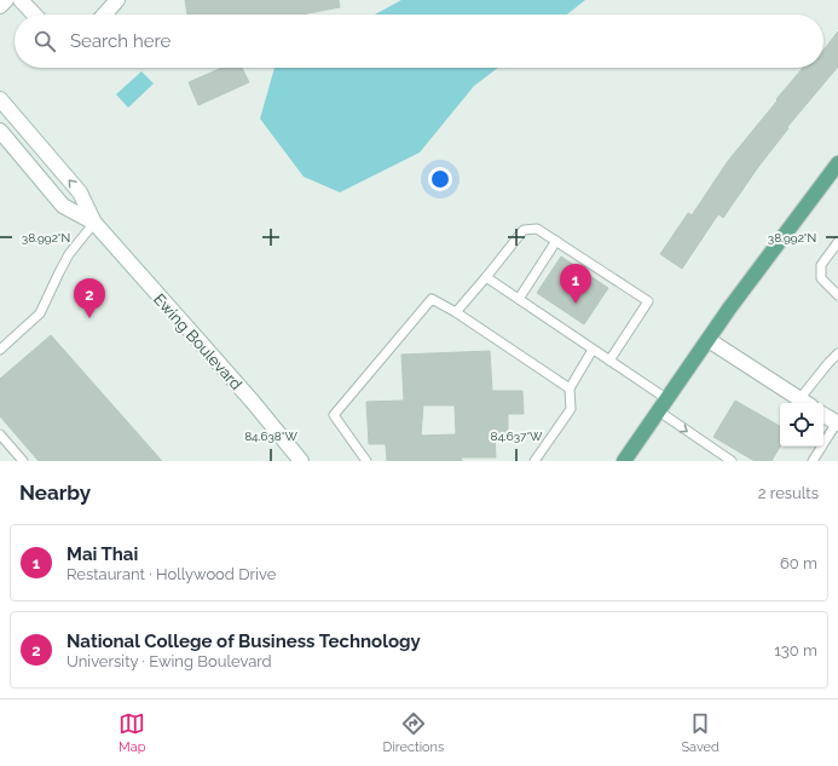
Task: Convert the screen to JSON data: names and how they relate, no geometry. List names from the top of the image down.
{
  "streets": {
    "street": ["Ewing Boulevard"]
  },
  "page": {
    "search": "Search here",
    "pins": ["1", "2"],
    "heading": ["Nearby", "2 results"],
    "list": [
      {
        "mark": "1",
        "name": "Mai Thai",
        "note": "Restaurant · Hollywood Drive",
        "value": "60 m"
      },
      {
        "mark": "2",
        "name": "National College of Business Technology",
        "note": "University · Ewing Boulevard",
        "value": "130 m"
      }
    ],
    "nav": ["Map", "Directions", "Saved"]
  },
  "coordinates": ["38.992°N", "84.638°W", "84.637°W"]
}
